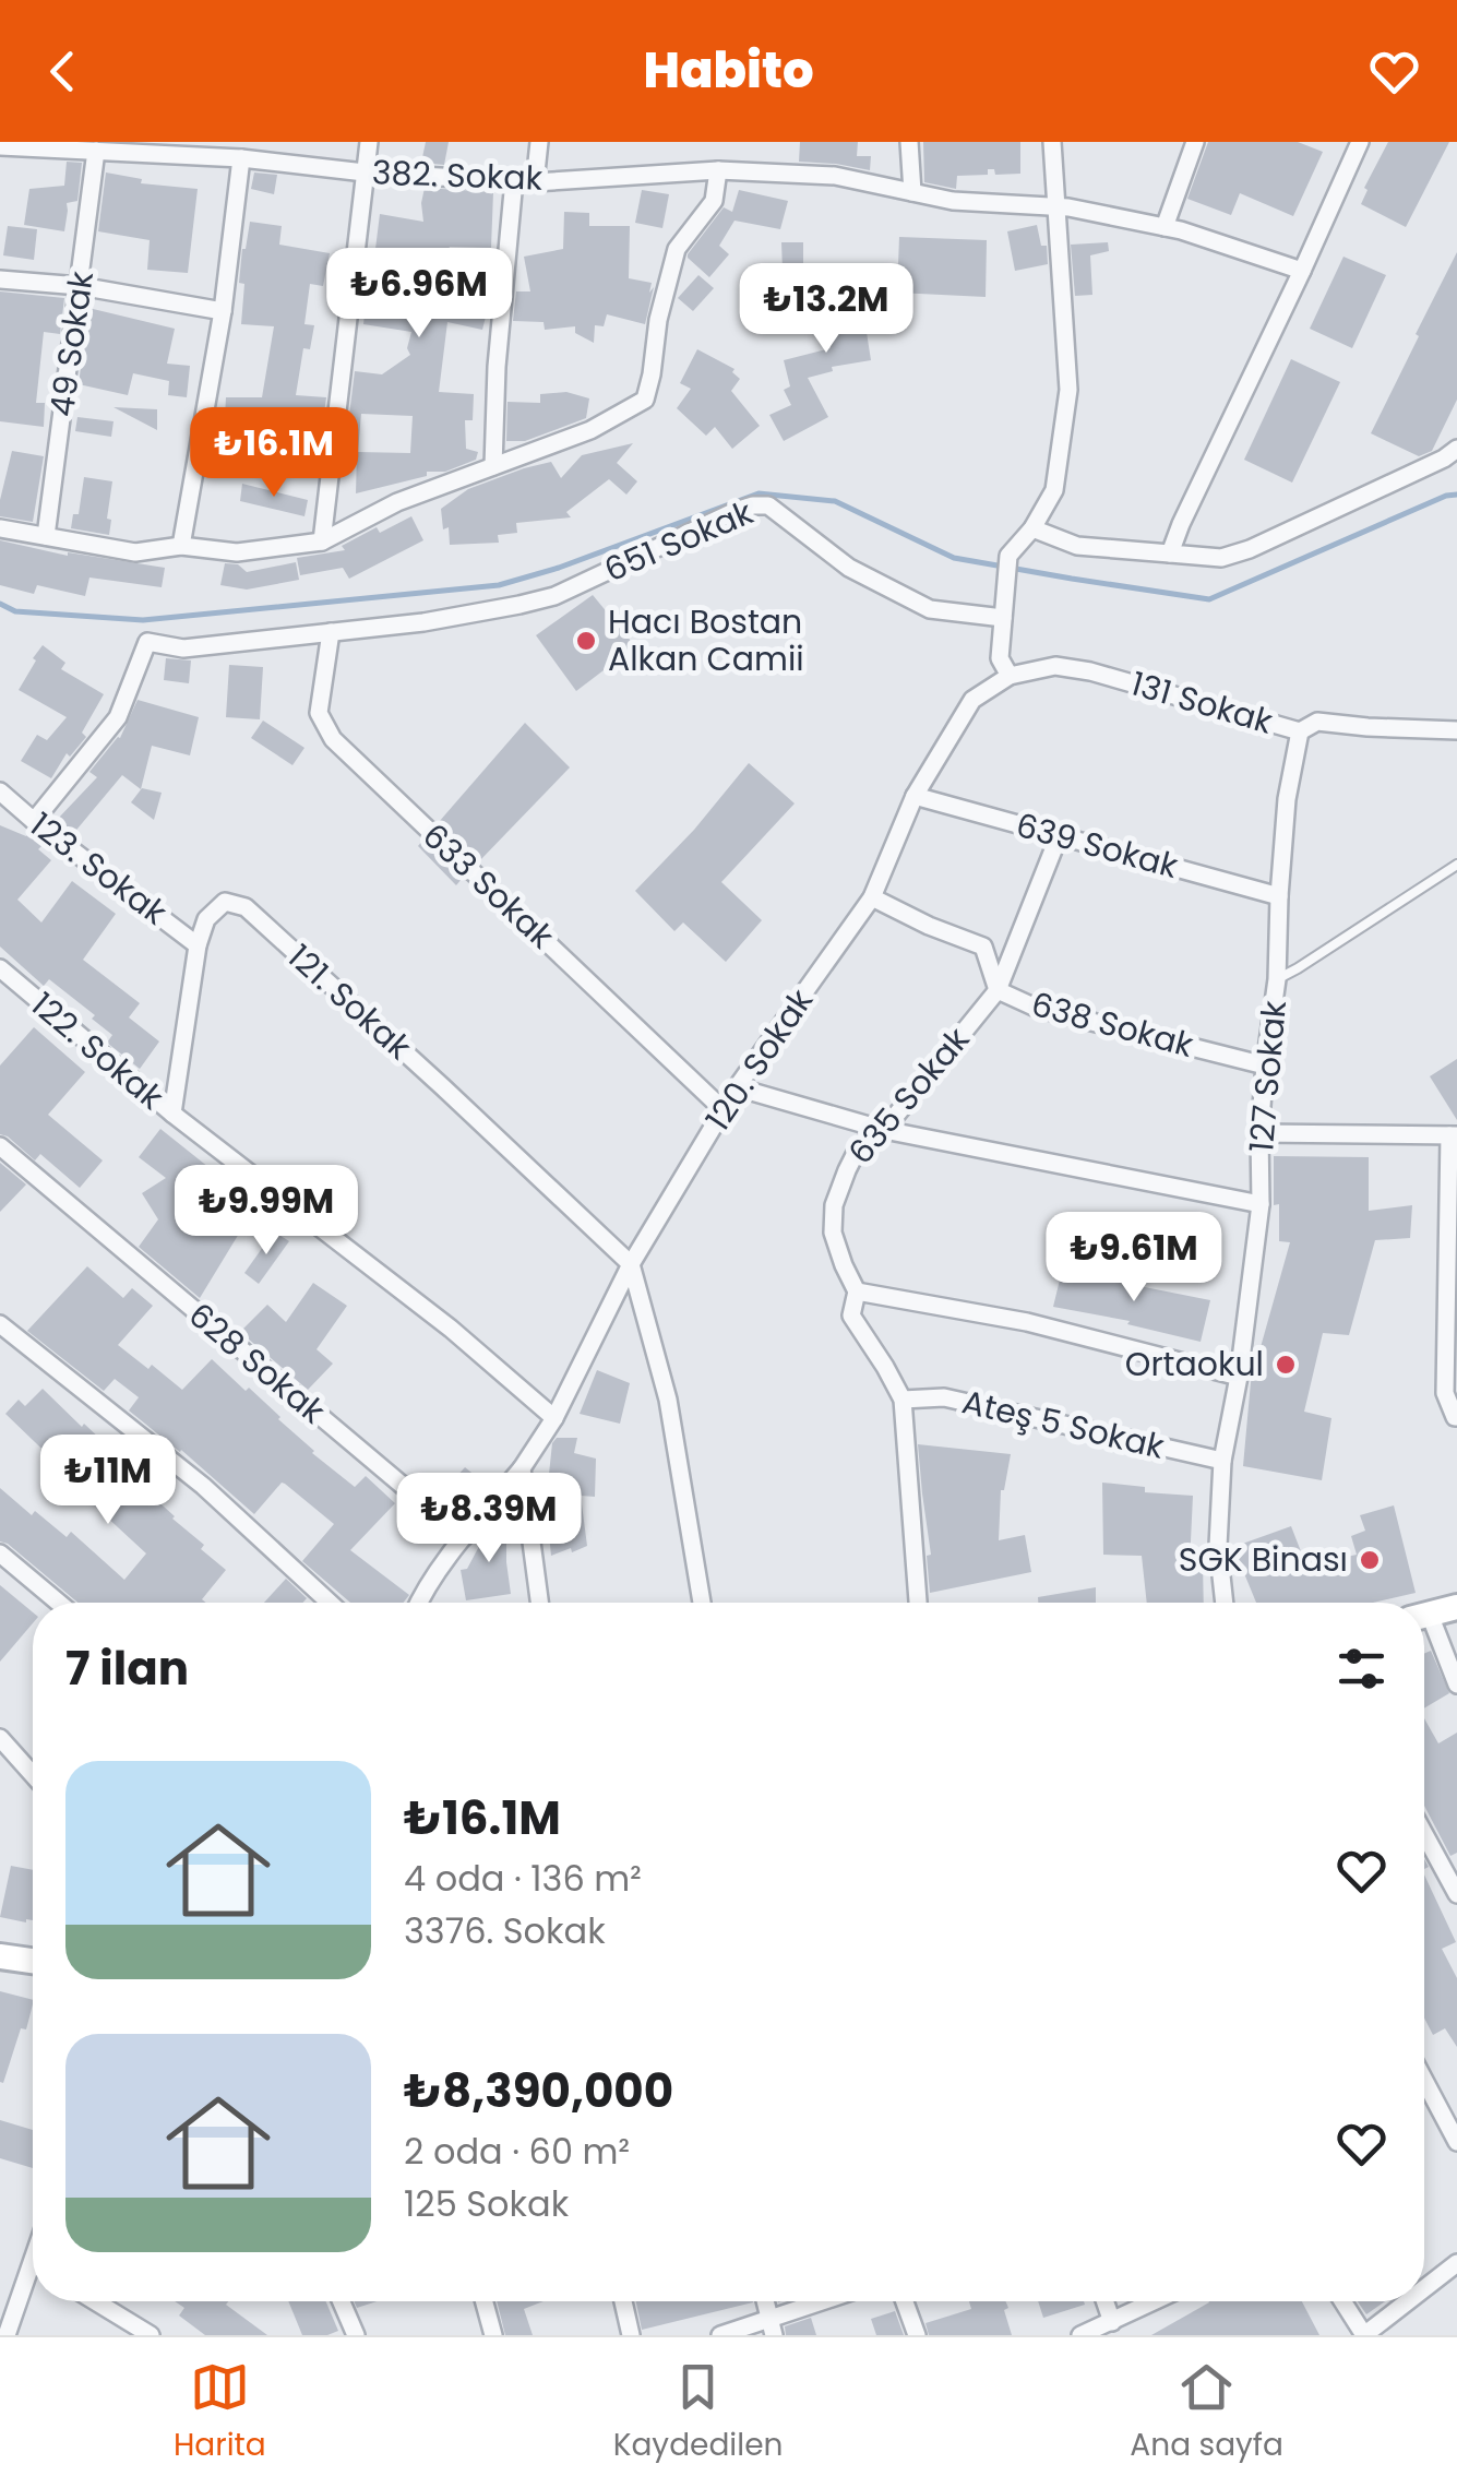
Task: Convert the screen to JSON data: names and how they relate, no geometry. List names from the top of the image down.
{
  "streets": {
    "street": [
      "382. Sokak",
      "49 Sokak",
      "651 Sokak",
      "131 Sokak",
      "639 Sokak",
      "123. Sokak",
      "633 Sokak",
      "121. Sokak",
      "638 Sokak",
      "122. Sokak",
      "120. Sokak",
      "127 Sokak",
      "635 Sokak",
      "628 Sokak",
      "Ateş 5 Sokak"
    ]
  },
  "crossings": [
    ["382. Sokak", "49 Sokak"],
    ["651 Sokak", "633 Sokak"],
    ["131 Sokak", "120. Sokak"],
    ["131 Sokak", "127 Sokak"],
    ["639 Sokak", "120. Sokak"],
    ["639 Sokak", "127 Sokak"],
    ["639 Sokak", "635 Sokak"],
    ["123. Sokak", "121. Sokak"],
    ["633 Sokak", "120. Sokak"],
    ["121. Sokak", "122. Sokak"],
    ["121. Sokak", "120. Sokak"],
    ["638 Sokak", "120. Sokak"],
    ["638 Sokak", "127 Sokak"],
    ["638 Sokak", "635 Sokak"],
    ["122. Sokak", "120. Sokak"],
    ["120. Sokak", "628 Sokak"],
    ["127 Sokak", "Ateş 5 Sokak"],
    ["635 Sokak", "Ateş 5 Sokak"]
  ],
  "places": ["Hacı Bostan Alkan Camii", "Ortaokul", "SGK Binası"],
  "page": {
    "header": "Habito",
    "price": [
      "₺6.96M",
      "₺13.2M",
      "₺16.1M",
      "₺9.99M",
      "₺9.61M",
      "₺11M",
      "₺8.39M"
    ],
    "heading": "7 ilan",
    "list": [
      {
        "name": "₺16.1M",
        "note": "4 oda · 136 m² · 3376. Sokak"
      },
      {
        "name": "₺8,390,000",
        "note": "2 oda · 60 m² · 125 Sokak"
      }
    ],
    "tabs": ["Harita", "Kaydedilen", "Ana sayfa"]
  }
}
